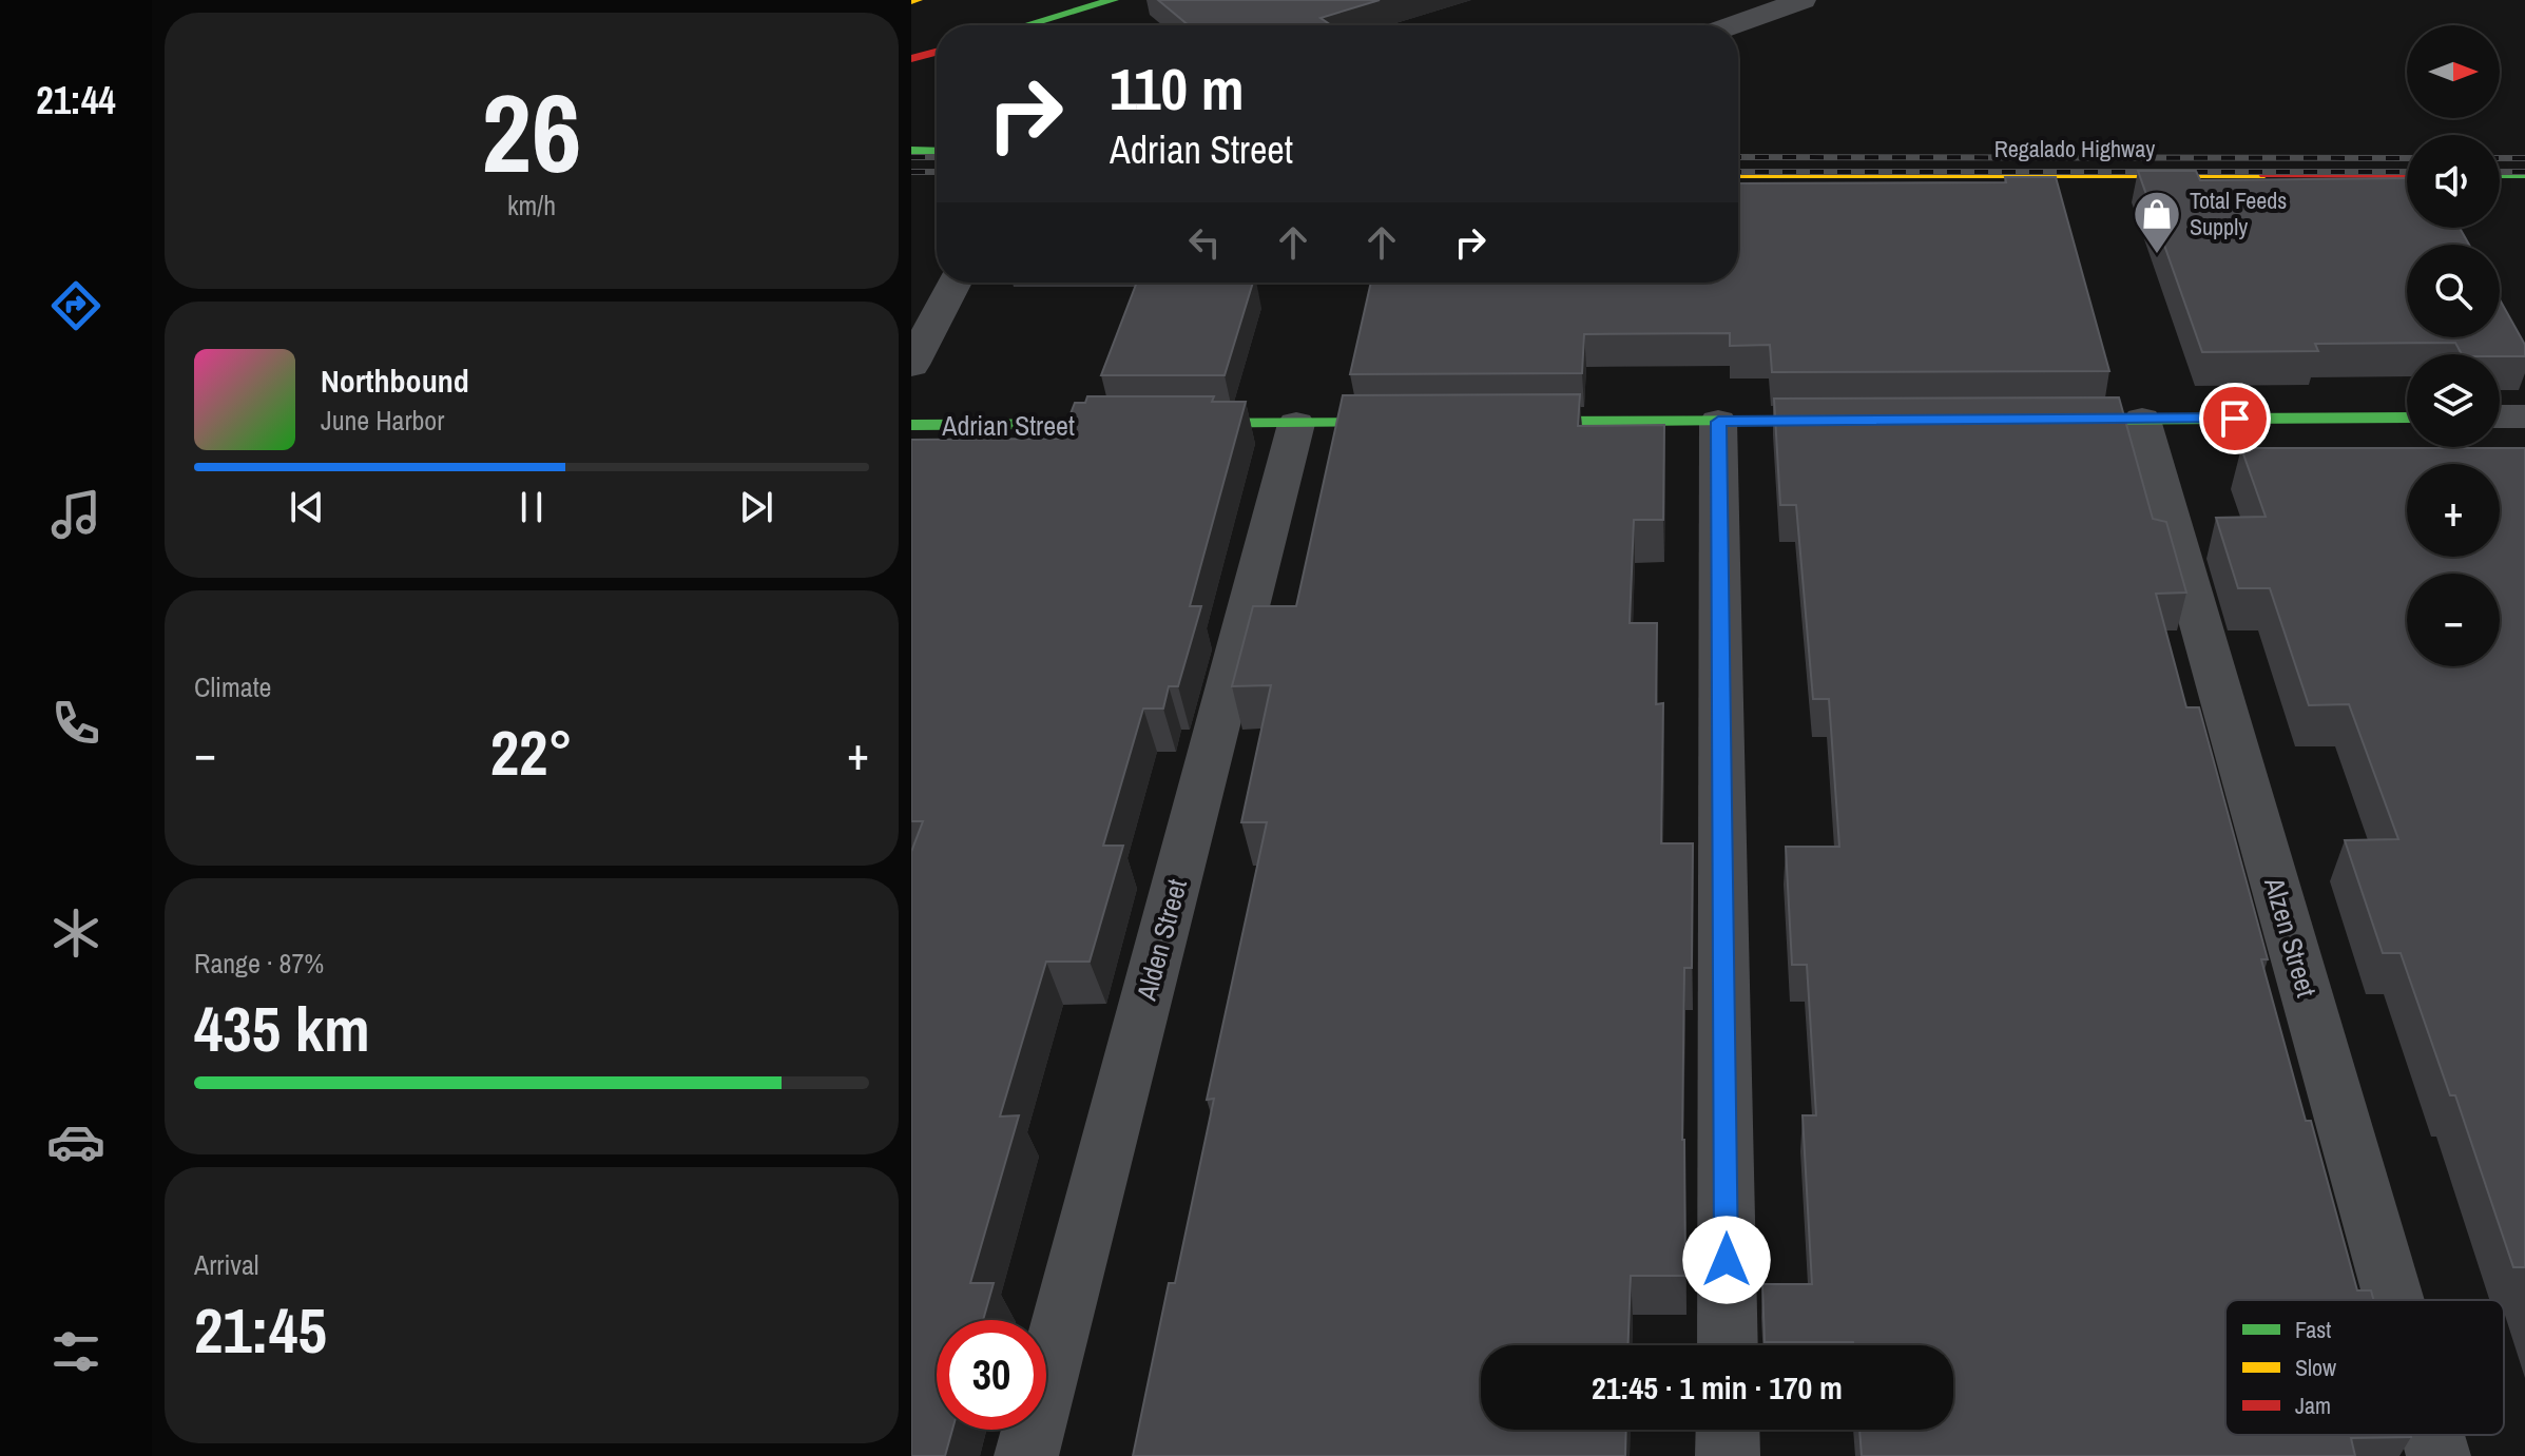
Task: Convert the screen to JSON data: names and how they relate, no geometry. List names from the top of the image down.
{
  "streets": {
    "street": [
      "Regalado Highway",
      "Adrian Street",
      "Alzen Street",
      "Alden Street"
    ]
  },
  "crossings": [
    ["Adrian Street", "Alden Street"]
  ],
  "places": {
    "shop": ["Total Feeds Supply"]
  },
  "legend": ["Fast", "Slow", "Jam"],
  "north": "right",
  "page": {
    "tabs": "21:44",
    "tile": [
      ["26", "km/h"],
      "Climate",
      ["Range · 87%", "435 km"],
      ["Arrival", "21:45"]
    ],
    "map_buttons": ["+", "−"],
    "turn": ["110 m", "Adrian Street"],
    "song": ["Northbound", "June Harbor"],
    "heat": ["−", "22°", "+"],
    "limit": "30",
    "trip": "21:45 · 1 min · 170 m"
  }
}
